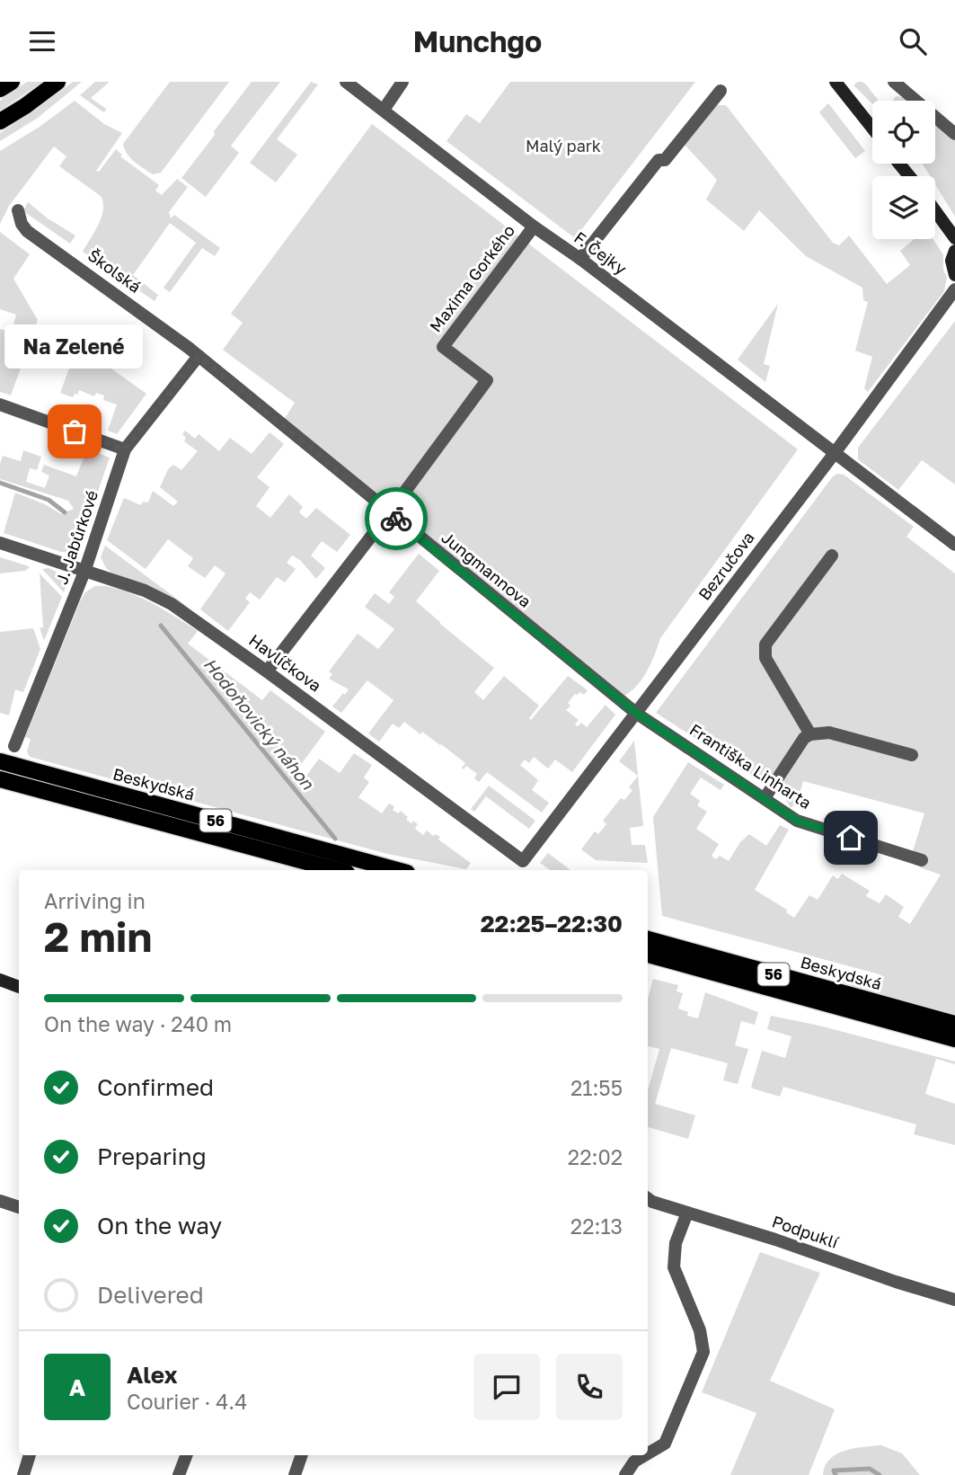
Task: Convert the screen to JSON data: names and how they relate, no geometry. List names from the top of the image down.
{
  "streets": {
    "main road": ["Beskydská", "56"],
    "street": [
      "F. Čejky",
      "Školská",
      "Maxima Gorkého",
      "J. Jabůrkové",
      "Bezručova",
      "Jungmannova",
      "Havlíčkova",
      "Františka Linharta",
      "Podpuklí"
    ]
  },
  "crossings": [
    ["F. Čejky", "Maxima Gorkého"],
    ["F. Čejky", "Bezručova"],
    ["Školská", "J. Jabůrkové"],
    ["Školská", "Jungmannova"],
    ["Maxima Gorkého", "Jungmannova"],
    ["Maxima Gorkého", "Havlíčkova"],
    ["J. Jabůrkové", "Jungmannova"],
    ["J. Jabůrkové", "Havlíčkova"],
    ["Bezručova", "Jungmannova"],
    ["Bezručova", "Havlíčkova"],
    ["Bezručova", "Františka Linharta"],
    ["Jungmannova", "Františka Linharta"]
  ],
  "water": ["Hodoňovický náhon"],
  "parks": ["Malý park"],
  "places": ["Na Zelené"],
  "page": {
    "header": "Munchgo",
    "bubble": "Na Zelené",
    "heading": ["2 min", "Arriving in", "22:25–22:30"],
    "panel": ["Alex", "Courier · 4.4"],
    "bar": "On the way · 240 m",
    "list": [
      ["Confirmed", "21:55"],
      ["Preparing", "22:02"],
      ["On the way", "22:13"],
      "Delivered"
    ],
    "round": "A"
  }
}
